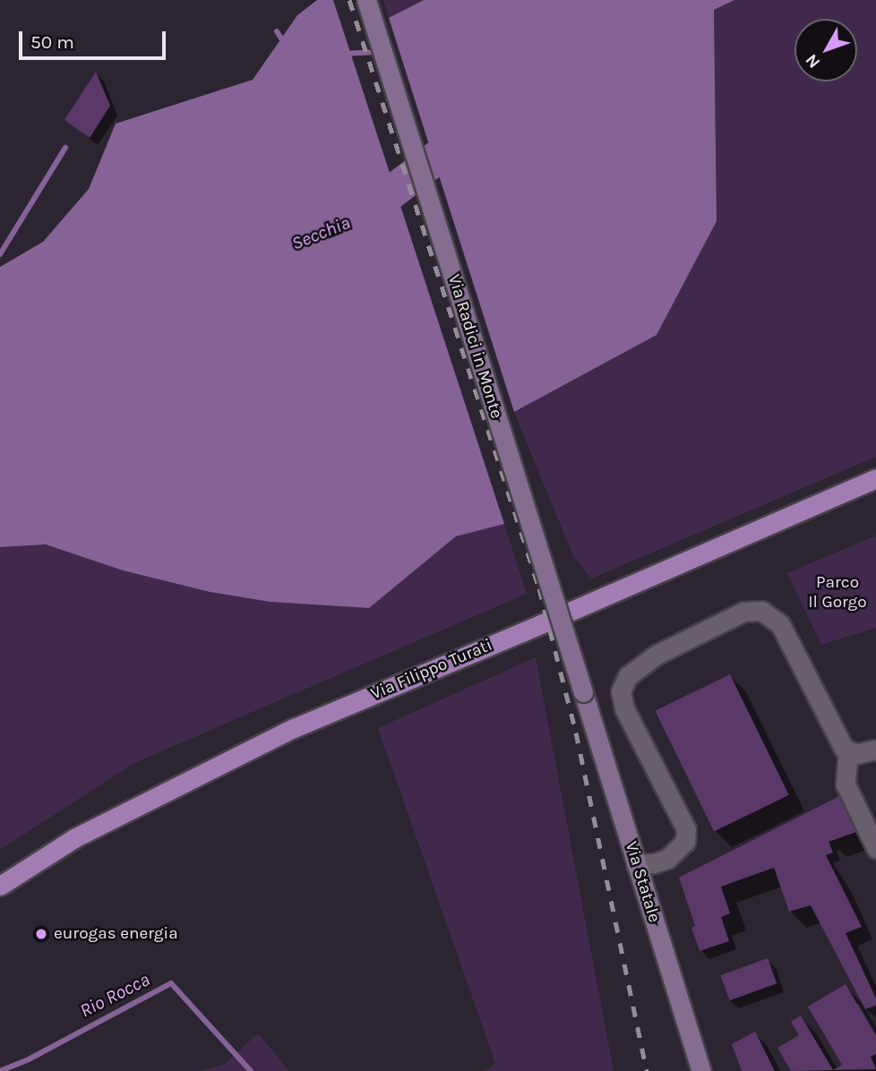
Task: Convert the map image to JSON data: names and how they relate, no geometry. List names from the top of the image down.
{
  "streets": {
    "main road": ["Via Filippo Turati"],
    "street": ["Via Radici in Monte", "Via Statale"]
  },
  "crossings": [
    ["Via Radici in Monte", "Via Statale"]
  ],
  "water": ["Secchia", "Rio Rocca"],
  "parks": ["Parco Il Gorgo"],
  "places": ["eurogas energia"],
  "scale_bar": "50 m",
  "north": "bottom left"
}
